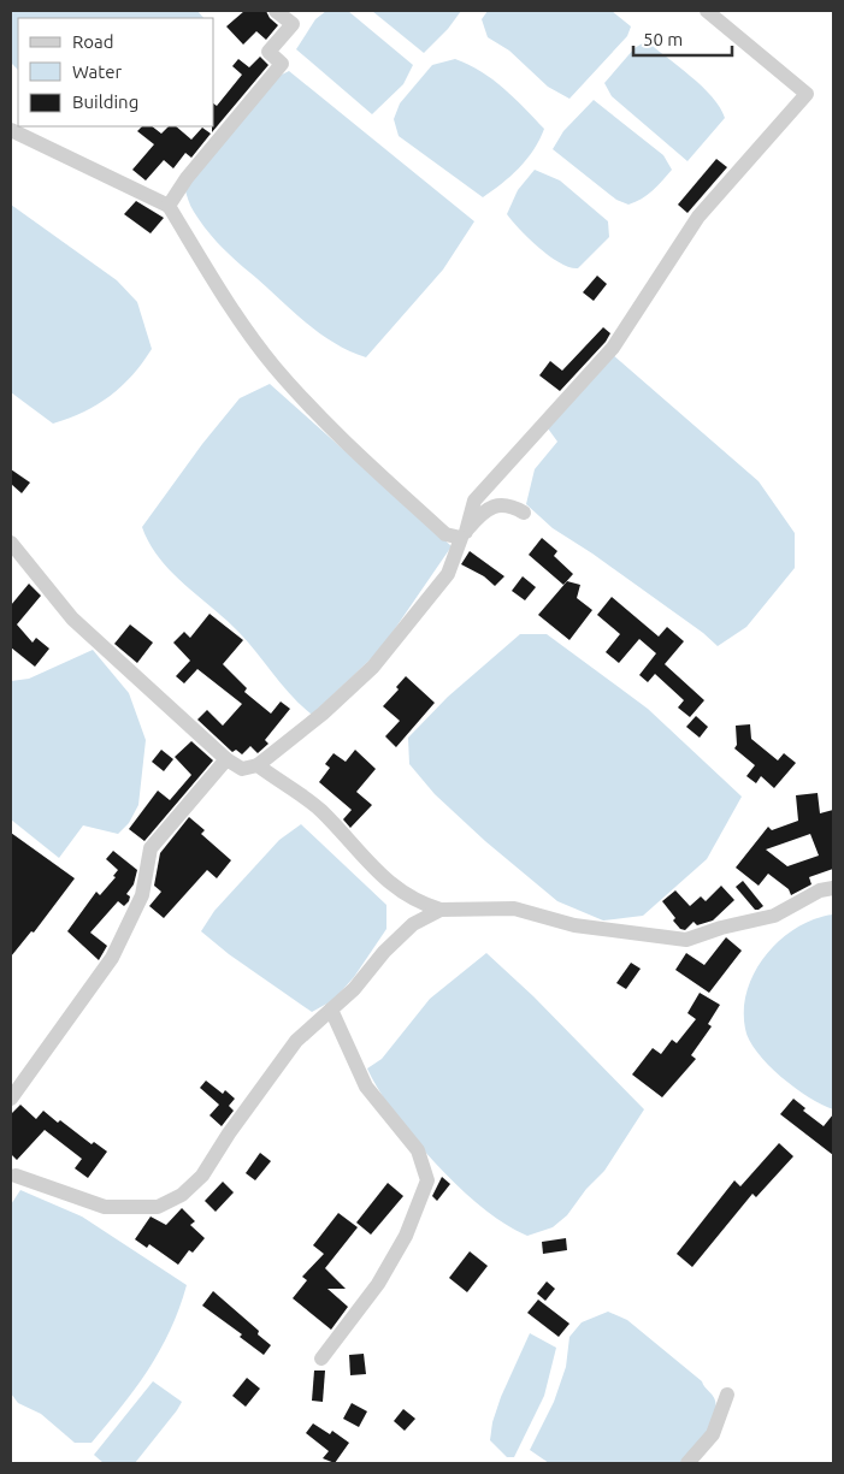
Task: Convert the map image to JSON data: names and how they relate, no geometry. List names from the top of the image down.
{
  "legend": ["Road", "Water", "Building"],
  "scale_bar": "50 m"
}
